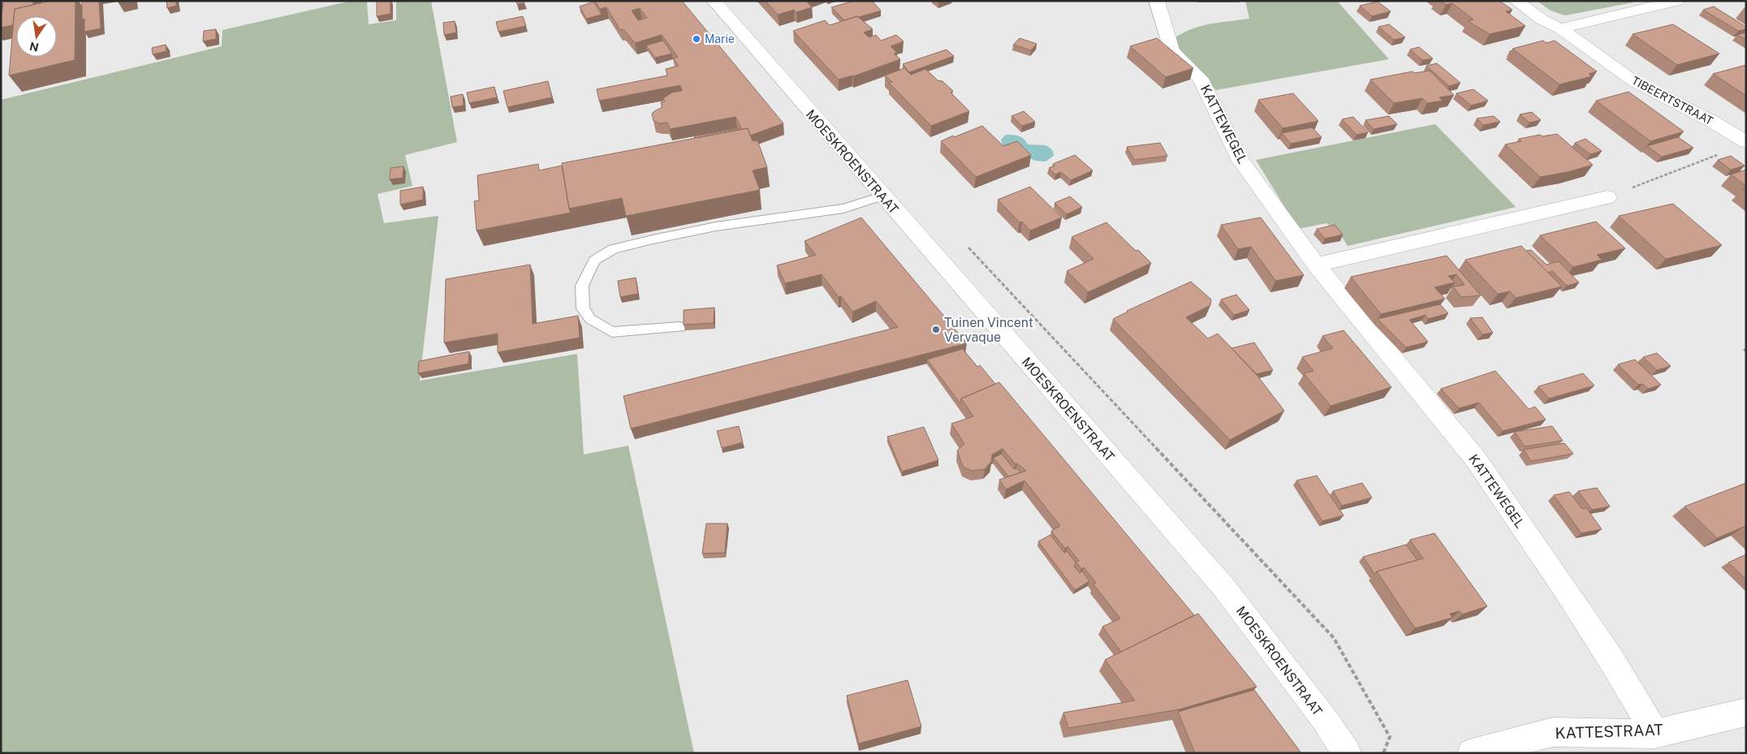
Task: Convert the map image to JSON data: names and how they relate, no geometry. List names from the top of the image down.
{
  "streets": {
    "street": [
      "TIBEERTSTRAAT",
      "KATTEWEGEL",
      "MOESKROENSTRAAT",
      "KATTESTRAAT"
    ]
  },
  "crossings": [
    ["KATTEWEGEL", "KATTESTRAAT"]
  ],
  "places": ["Marie", "Tuinen Vincent Vervaque"],
  "north": "bottom"
}
